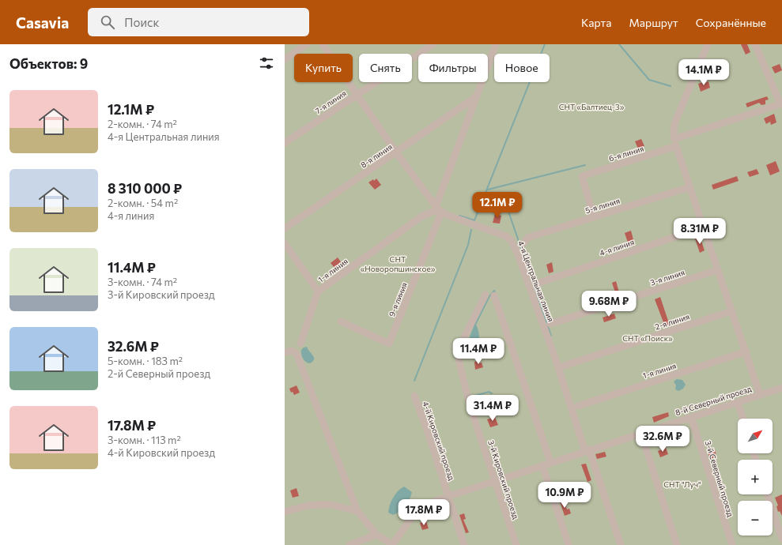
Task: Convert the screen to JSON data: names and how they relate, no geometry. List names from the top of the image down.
{
  "streets": {
    "street": [
      "7-я линия",
      "6-я линия",
      "8-я линия",
      "5-я линия",
      "4-я линия",
      "1-я линия",
      "3-я линия",
      "4-я Центральная линия",
      "9-я линия",
      "2-я линия",
      "8-й Северный проезд",
      "4-й Кировский проезд",
      "3-й Северный проезд",
      "3-й Кировский проезд"
    ]
  },
  "crossings": [
    ["6-я линия", "5-я линия"],
    ["1-я линия", "4-я Центральная линия"],
    ["1-я линия", "9-я линия"],
    ["4-я Центральная линия", "9-я линия"],
    ["4-я Центральная линия", "8-й Северный проезд"],
    ["8-й Северный проезд", "4-й Кировский проезд"],
    ["8-й Северный проезд", "3-й Северный проезд"],
    ["8-й Северный проезд", "3-й Кировский проезд"]
  ],
  "parks": [
    "СНТ «Балтиец-3»",
    "СНТ «Новоропшинское»",
    "СНТ «Поиск»",
    "СНТ \"Луч\""
  ],
  "north": "top right",
  "page": {
    "header": "Casavia",
    "search": "Поиск",
    "nav": ["Карта", "Маршрут", "Сохранённые"],
    "heading": "Объектов: 9",
    "chip": [
      "Купить",
      "Снять",
      "Фильтры",
      "Новое"
    ],
    "price": [
      "14.1M ₽",
      "12.1M ₽",
      "8.31M ₽",
      "9.68M ₽",
      "11.4M ₽",
      "31.4M ₽",
      "32.6M ₽",
      "10.9M ₽",
      "17.8M ₽"
    ],
    "list": [
      {
        "name": "12.1M ₽",
        "note": "2-комн. · 74 m² · 4-я Центральная линия"
      },
      {
        "name": "8 310 000 ₽",
        "note": "2-комн. · 54 m² · 4-я линия"
      },
      {
        "name": "11.4M ₽",
        "note": "3-комн. · 74 m² · 3-й Кировский проезд"
      },
      {
        "name": "32.6M ₽",
        "note": "5-комн. · 183 m² · 2-й Северный проезд"
      },
      {
        "name": "17.8M ₽",
        "note": "3-комн. · 113 m² · 4-й Кировский проезд"
      }
    ],
    "map_buttons": ["+", "−"]
  }
}
